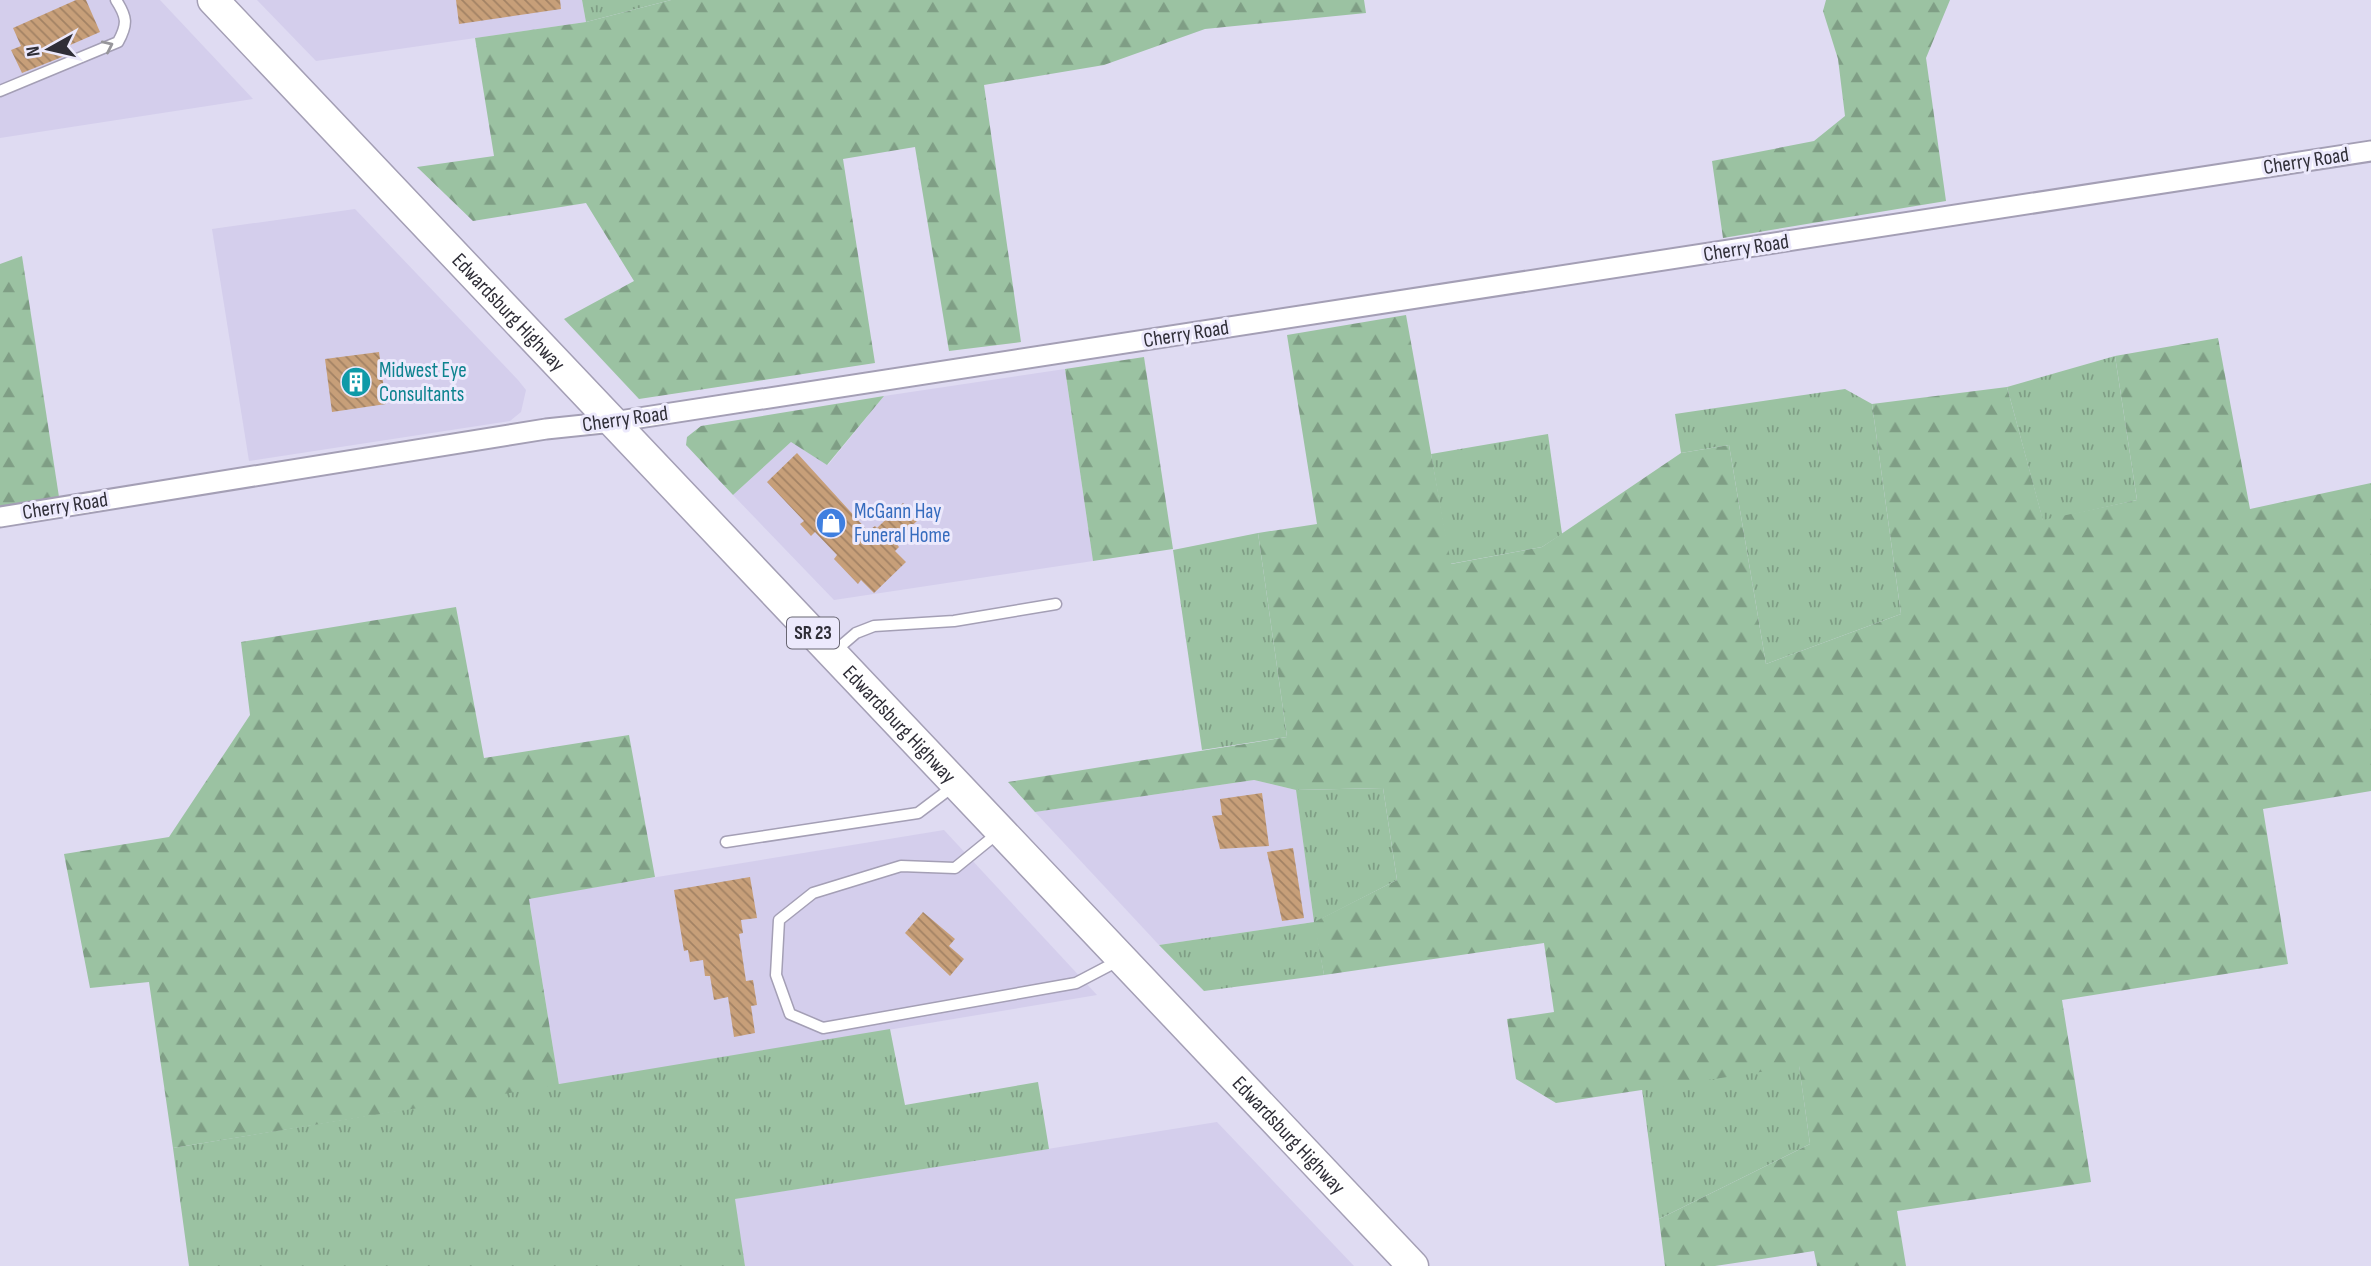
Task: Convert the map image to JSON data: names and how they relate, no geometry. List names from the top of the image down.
{
  "streets": {
    "main road": ["Edwardsburg Highway", "SR 23"],
    "street": ["Cherry Road"]
  },
  "crossings": [
    ["Cherry Road", "Edwardsburg Highway"]
  ],
  "places": {
    "building": ["Midwest Eye Consultants"],
    "shop": ["McGann Hay Funeral Home"]
  },
  "north": "left"
}
